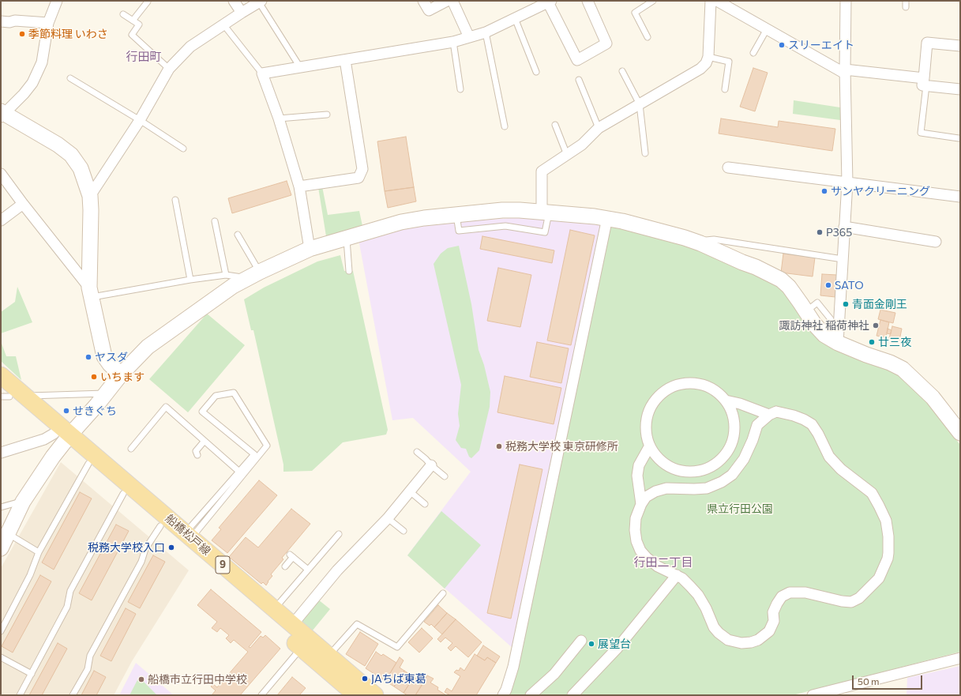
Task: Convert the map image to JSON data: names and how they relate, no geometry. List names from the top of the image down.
{
  "streets": {
    "main road": ["船橋松戸線", "9"]
  },
  "districts": ["行田町", "行田二丁目"],
  "parks": ["県立行田公園"],
  "places": [
    "季節料理 いわさ",
    "スリーエイト",
    "サンヤクリーニング",
    "P365",
    "SATO",
    "青面金剛王",
    "諏訪神社 稲荷神社",
    "廿三夜",
    "ヤスダ",
    "いちます",
    "せきぐち",
    "税務大学校 東京研修所",
    "税務大学校入口",
    "展望台",
    "JAちば東葛",
    "船橋市立行田中学校"
  ],
  "scale_bar": "50 m"
}
